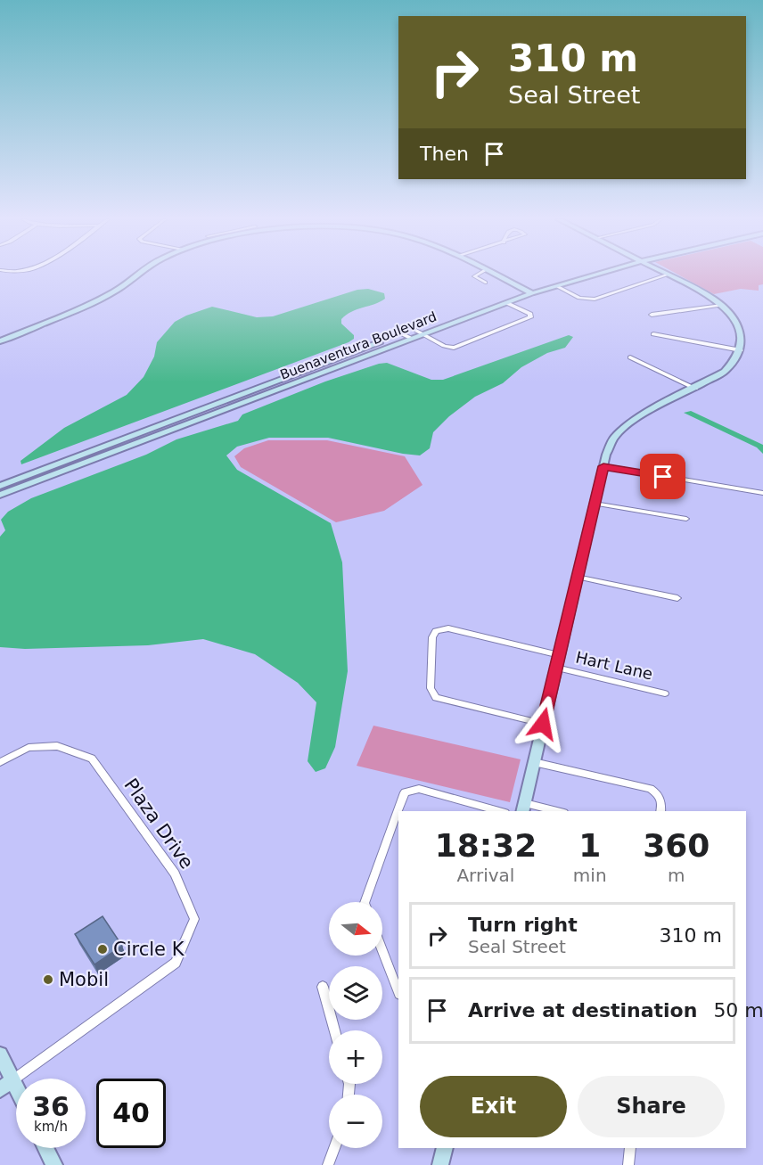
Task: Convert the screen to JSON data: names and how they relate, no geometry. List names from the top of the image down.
{
  "streets": {
    "street": ["Buenaventura Boulevard", "Hart Lane", "Plaza Drive"]
  },
  "places": ["Circle K", "Mobil"],
  "north": "right",
  "page": {
    "turn": ["310 m", "Seal Street"],
    "then": "Then",
    "eta": [
      "18:32",
      "Arrival",
      "1",
      "min",
      "360",
      "m"
    ],
    "map_buttons": ["+", "−"],
    "list": [
      {
        "name": "Turn right",
        "note": "Seal Street",
        "value": "310 m"
      },
      {
        "name": "Arrive at destination",
        "value": "50 m"
      }
    ],
    "buttons": ["Exit", "Share"],
    "speed": "36 km/h",
    "limit": "40"
  }
}
